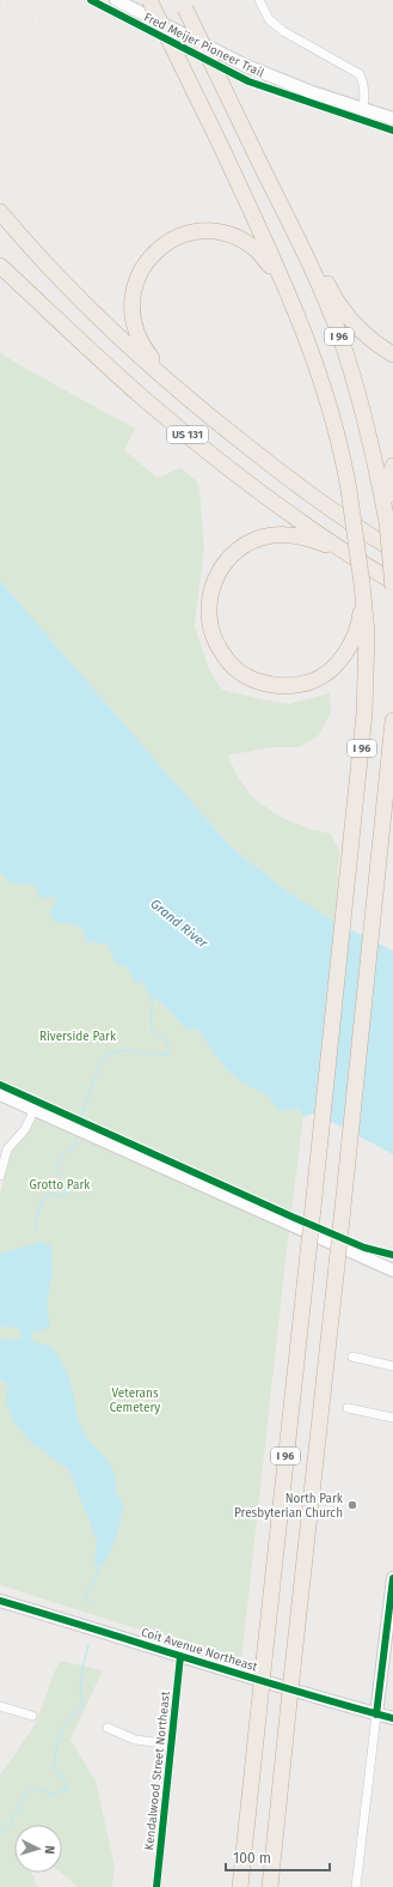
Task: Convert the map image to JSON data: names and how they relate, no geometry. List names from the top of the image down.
{
  "streets": {
    "highway": ["I 96", "US 131"],
    "main road": ["Coit Avenue Northeast"],
    "street": ["Kendalwood Street Northeast"],
    "cycle path": ["Fred Meijer Pioneer Trail"]
  },
  "crossings": [
    ["Coit Avenue Northeast", "Kendalwood Street Northeast"]
  ],
  "water": ["Grand River"],
  "parks": ["Riverside Park", "Grotto Park", "Veterans Cemetery"],
  "places": ["North Park Presbyterian Church"],
  "scale_bar": "100 m",
  "north": "right"
}
